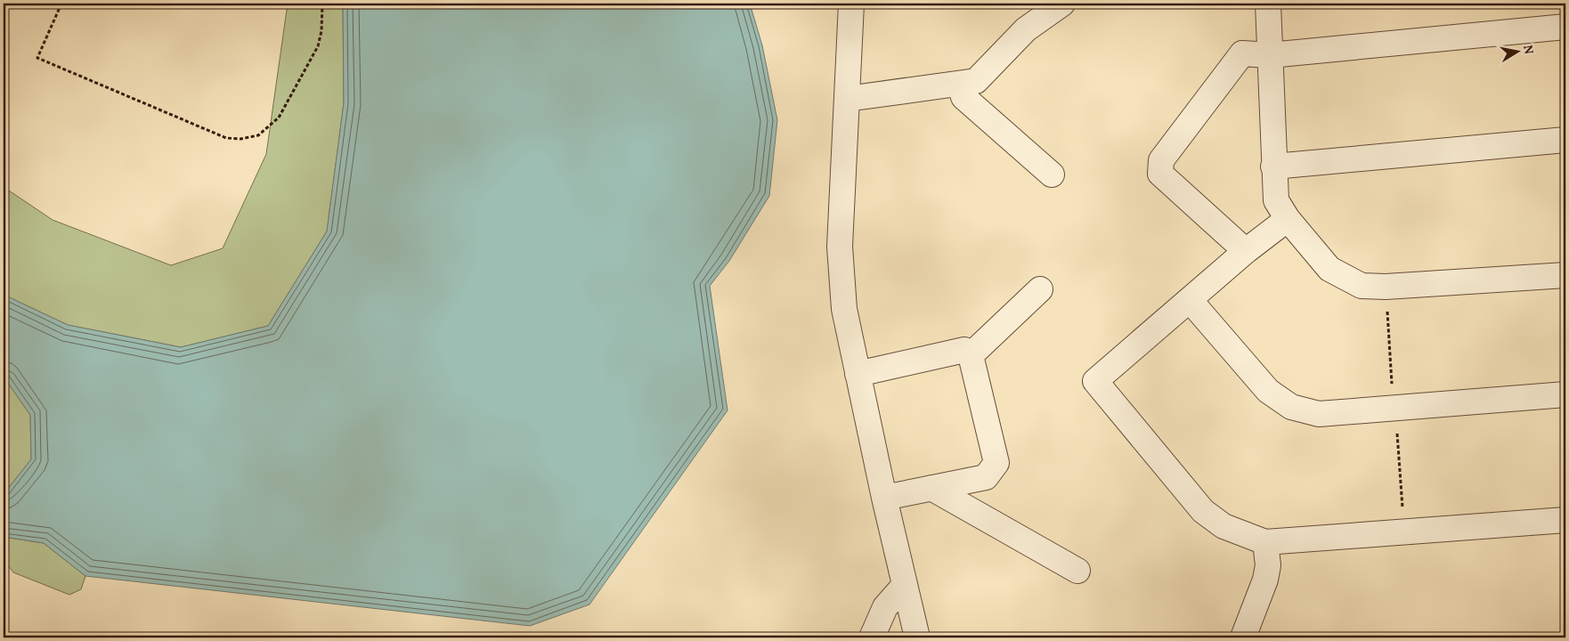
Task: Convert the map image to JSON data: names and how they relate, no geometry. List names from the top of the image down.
{
  "north": "right"
}
